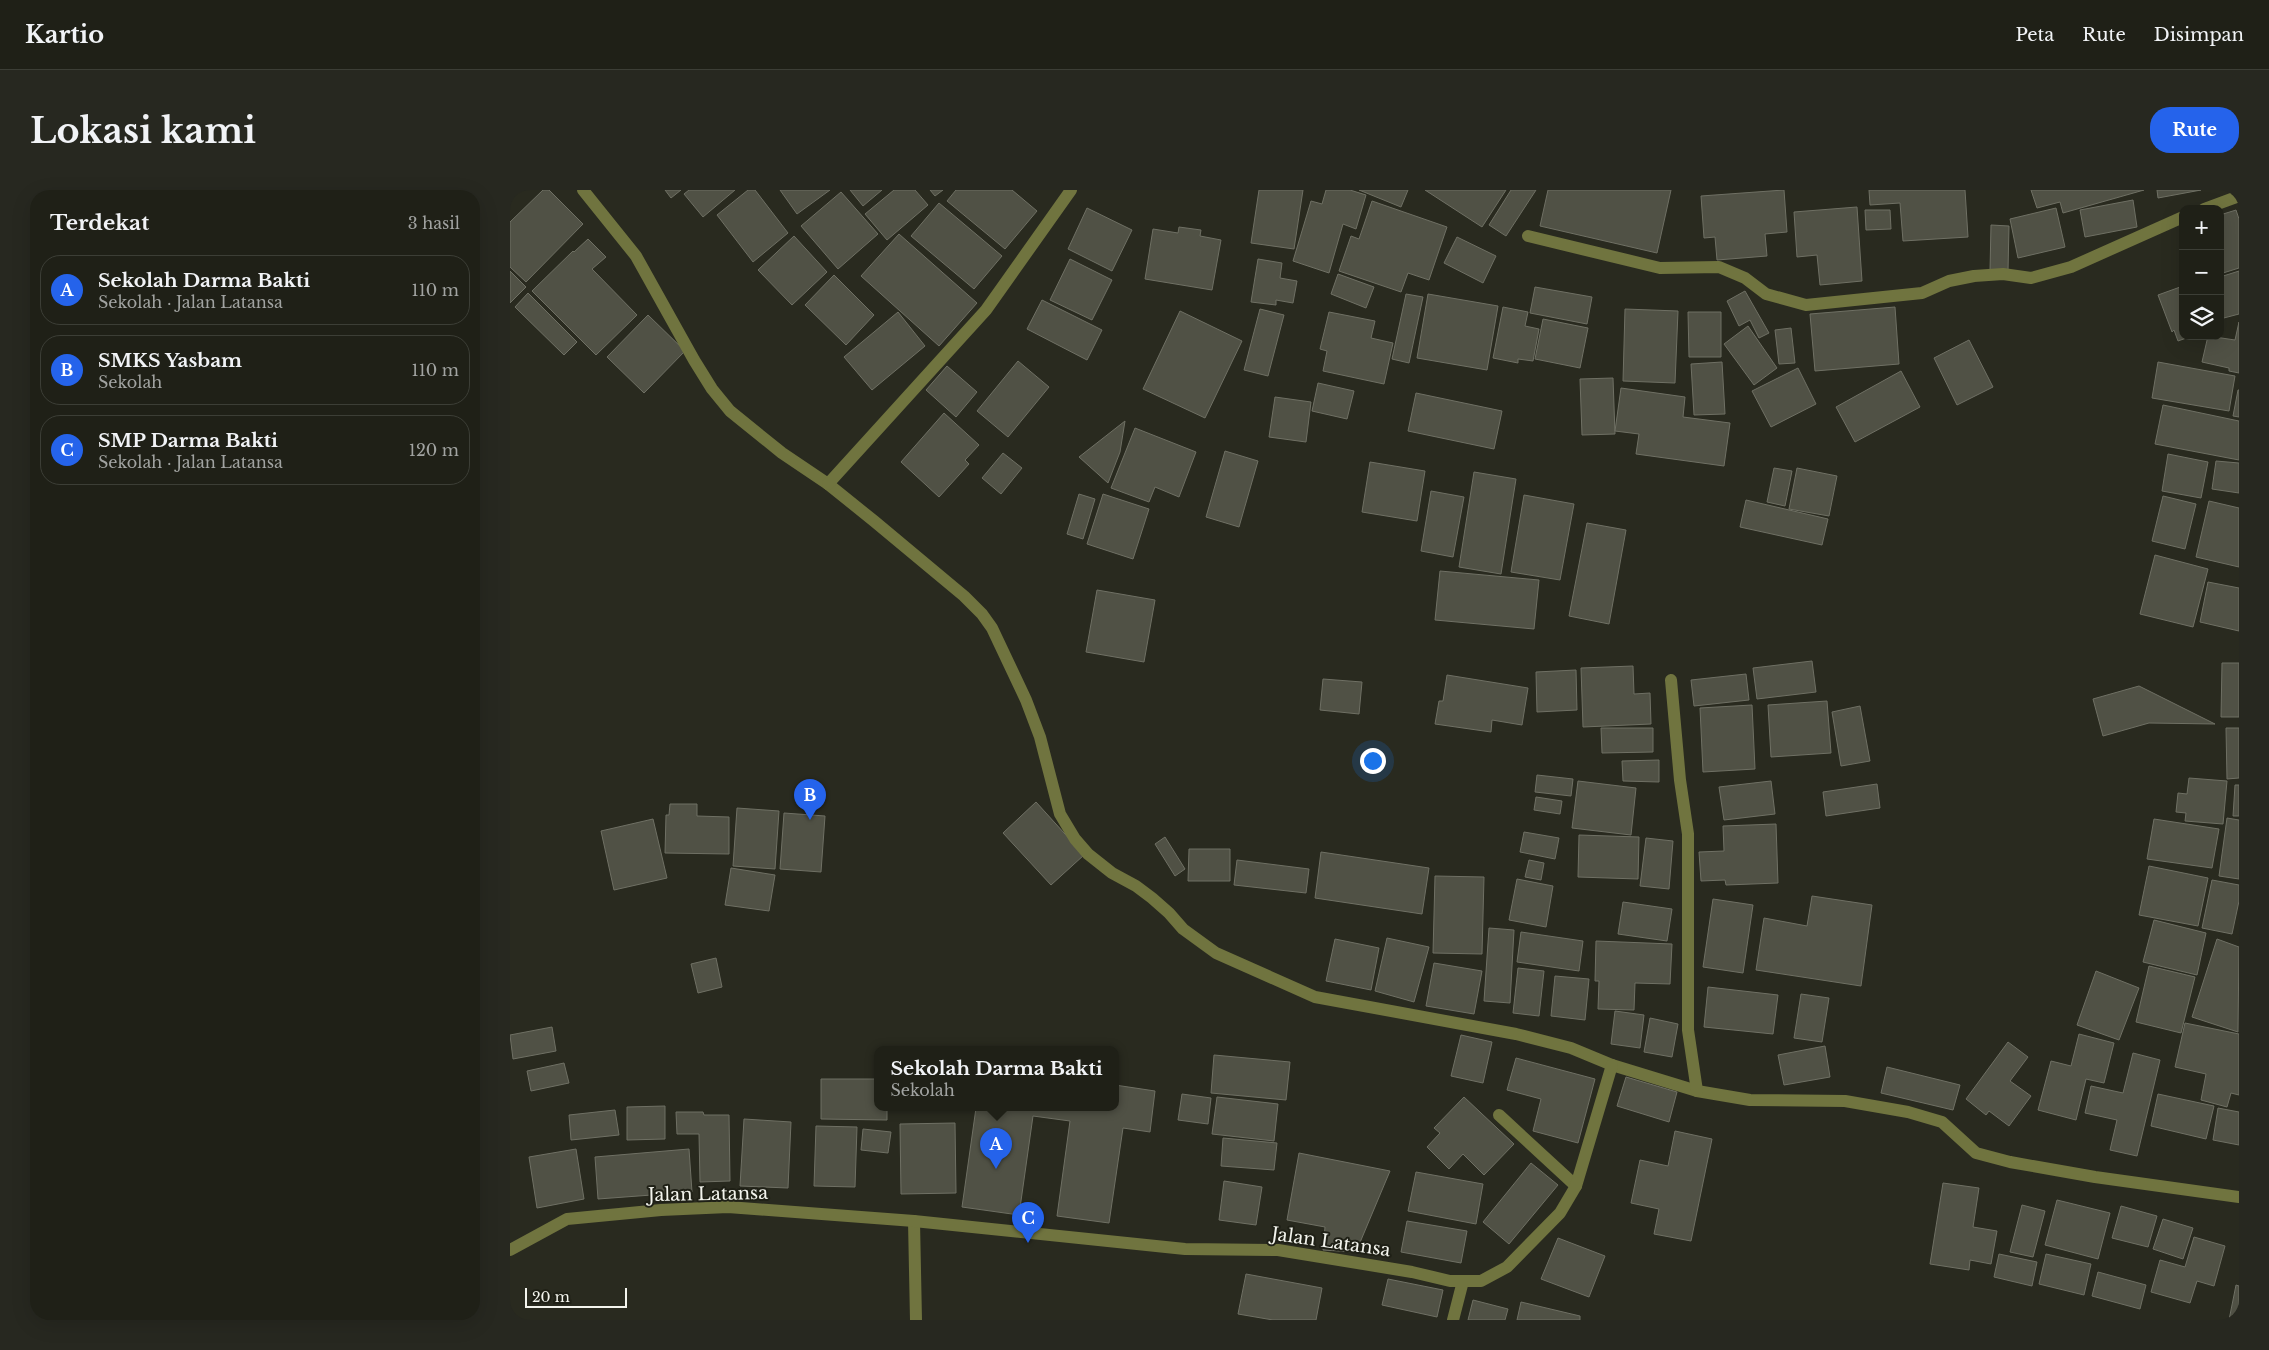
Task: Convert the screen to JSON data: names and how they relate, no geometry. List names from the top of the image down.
{
  "streets": {
    "street": ["Jalan Latansa"]
  },
  "scale_bar": "20 m",
  "page": {
    "header": "Kartio",
    "nav": ["Peta", "Rute", "Disimpan"],
    "buttons": "Rute",
    "title": "Lokasi kami",
    "heading": ["Terdekat", "3 hasil"],
    "map_buttons": ["+", "−"],
    "list": [
      {
        "mark": "A",
        "name": "Sekolah Darma Bakti",
        "note": "Sekolah · Jalan Latansa",
        "value": "110 m"
      },
      {
        "mark": "B",
        "name": "SMKS Yasbam",
        "note": "Sekolah",
        "value": "110 m"
      },
      {
        "mark": "C",
        "name": "SMP Darma Bakti",
        "note": "Sekolah · Jalan Latansa",
        "value": "120 m"
      }
    ],
    "pins": ["B", "A", "C"],
    "popup": ["Sekolah Darma Bakti", "Sekolah"],
    "scale": "20 m"
  }
}
